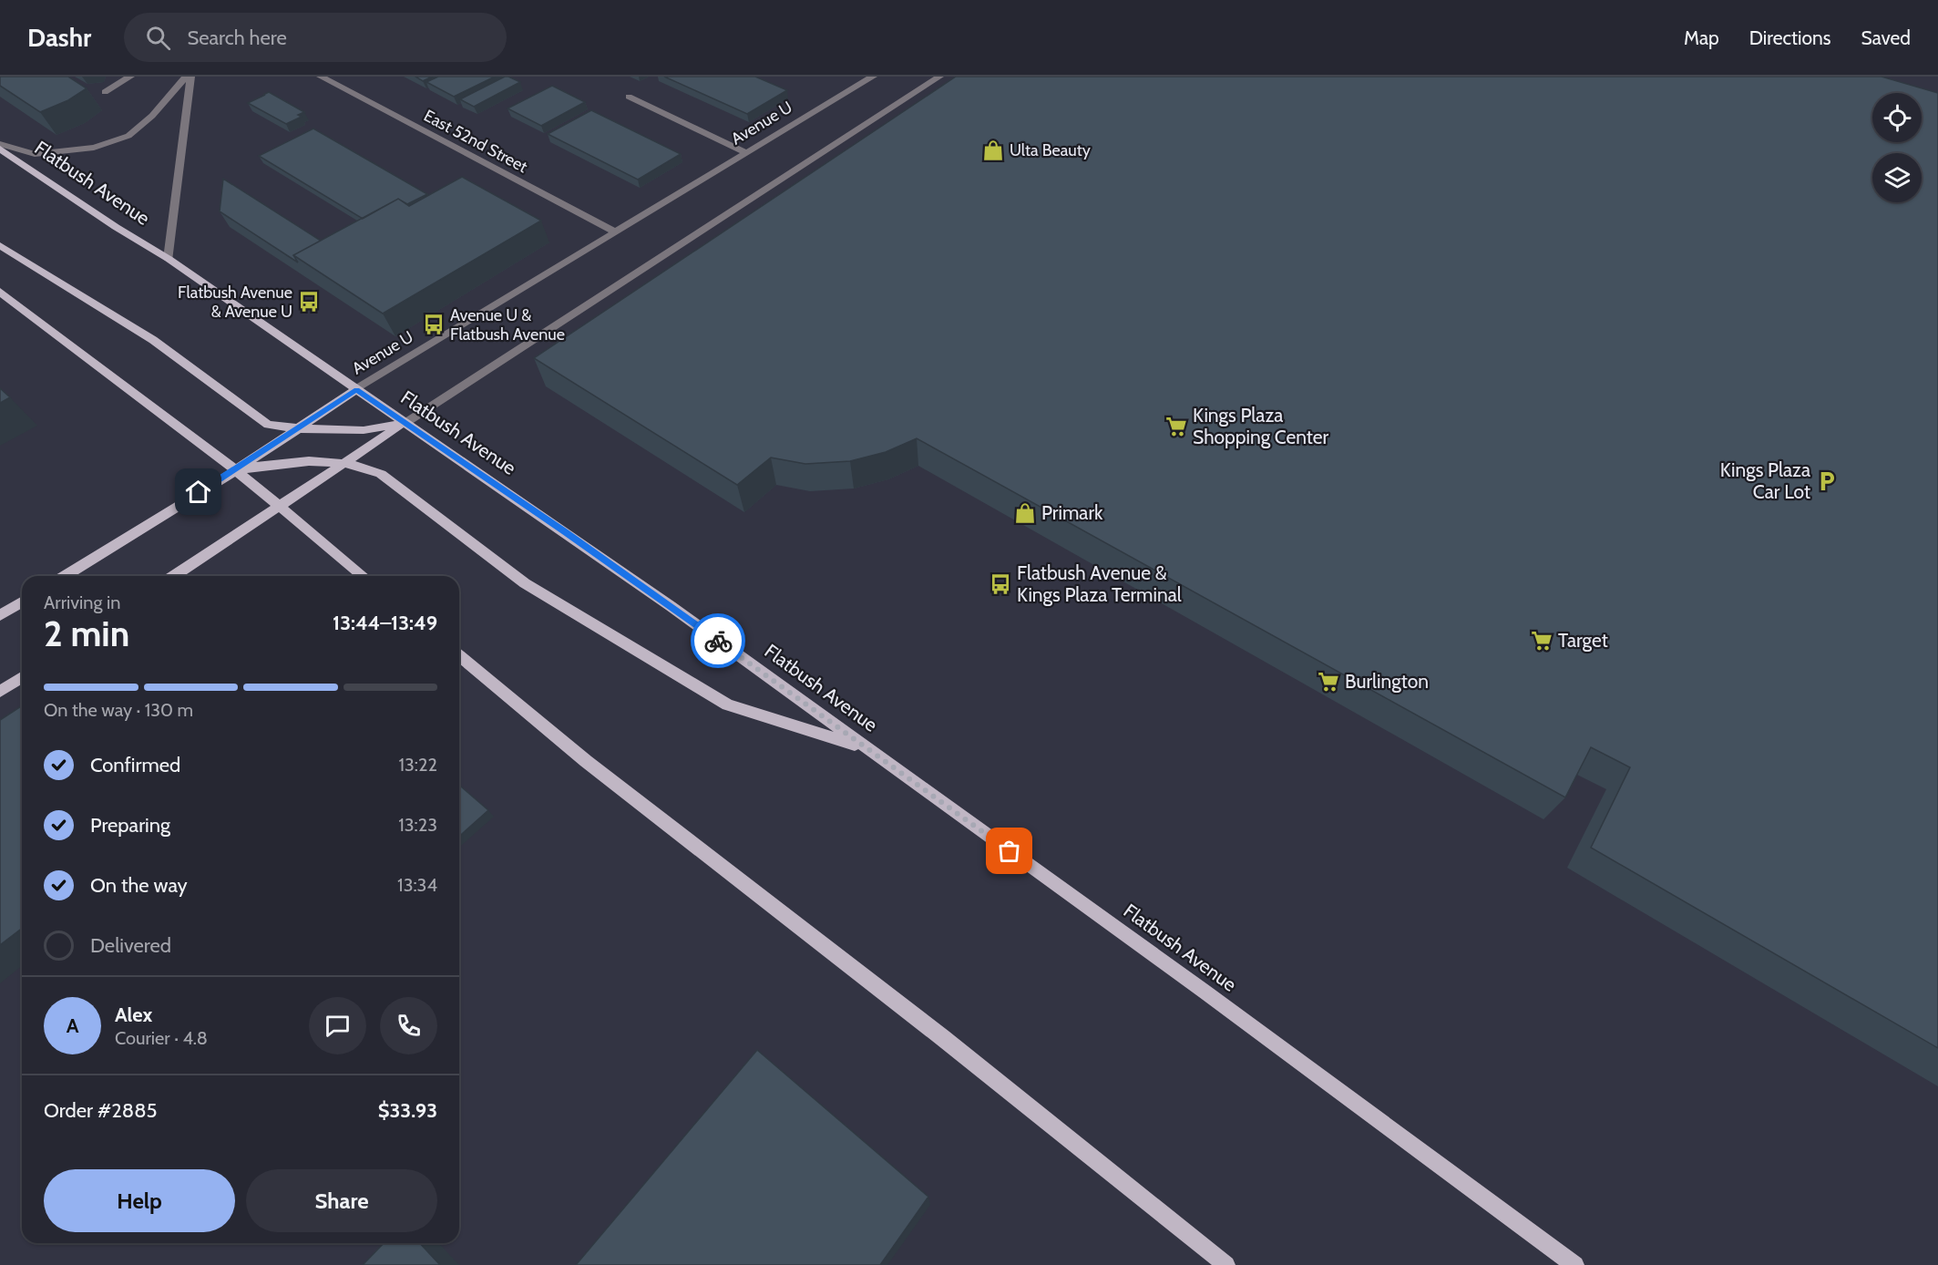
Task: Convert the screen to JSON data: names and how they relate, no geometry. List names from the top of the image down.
{
  "streets": {
    "main road": ["Avenue U", "Flatbush Avenue"],
    "street": ["East 52nd Street"]
  },
  "crossings": [
    ["Avenue U", "East 52nd Street"],
    ["Avenue U", "Flatbush Avenue"]
  ],
  "places": {
    "shop": ["Ulta Beauty", "Primark"],
    "bus stop": ["Flatbush Avenue & Avenue U", "Avenue U & Flatbush Avenue", "Flatbush Avenue & Kings Plaza Terminal"],
    "supermarket": ["Kings Plaza Shopping Center", "Target", "Burlington"],
    "parking": ["Kings Plaza Car Lot"]
  },
  "page": {
    "header": "Dashr",
    "search": "Search here",
    "nav": ["Map", "Directions", "Saved"],
    "heading": ["2 min", "Arriving in", "13:44–13:49"],
    "panel": [
      "Alex",
      "Courier · 4.8",
      "Order #2885",
      "$33.93"
    ],
    "bar": "On the way · 130 m",
    "list": [
      ["Confirmed", "13:22"],
      ["Preparing", "13:23"],
      ["On the way", "13:34"],
      "Delivered"
    ],
    "round": "A",
    "buttons": ["Help", "Share"]
  }
}
